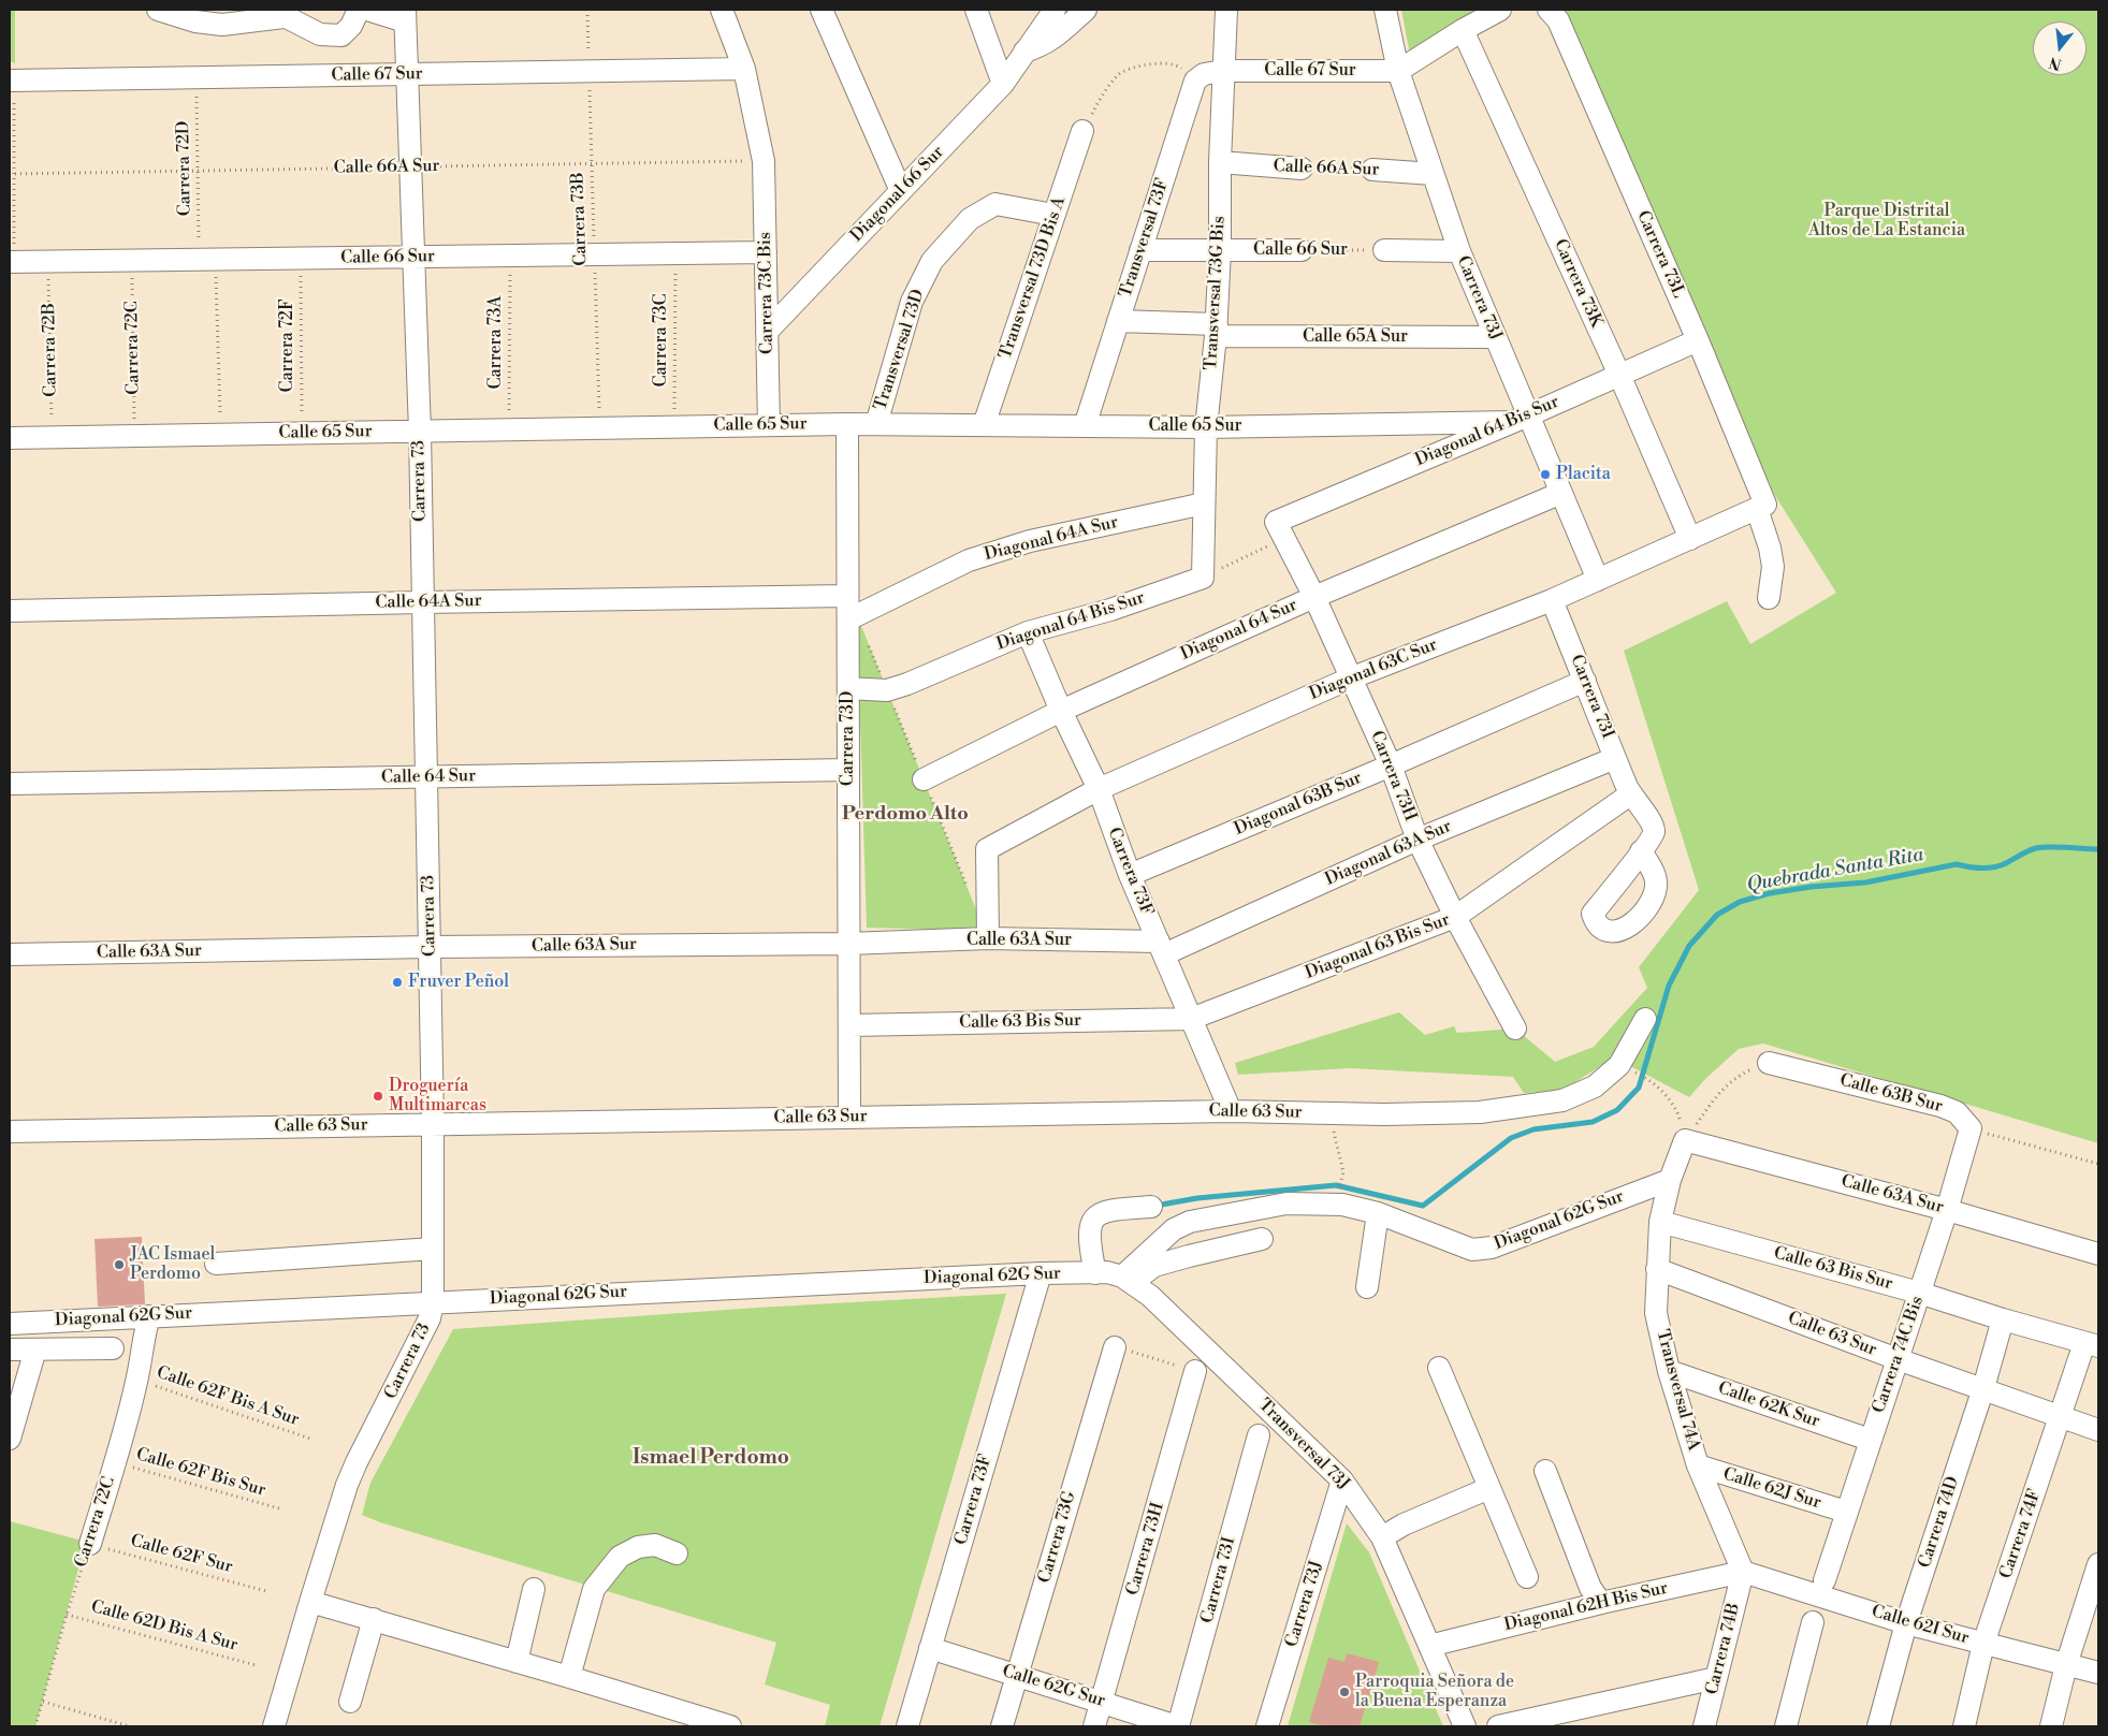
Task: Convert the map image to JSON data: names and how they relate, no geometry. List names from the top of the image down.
{
  "streets": {
    "street": [
      "Calle 67 Sur",
      "Calle 66A Sur",
      "Diagonal 66 Sur",
      "Transversal 73F",
      "Calle 66 Sur",
      "Carrera 73L",
      "Transversal 73D Bis A",
      "Carrera 73K",
      "Carrera 73C Bis",
      "Transversal 73G Bis",
      "Carrera 73J",
      "Calle 65A Sur",
      "Carrera 72C",
      "Transversal 73D",
      "Calle 65 Sur",
      "Diagonal 64 Bis Sur",
      "Carrera 73",
      "Diagonal 64A Sur",
      "Calle 64A Sur",
      "Diagonal 64 Sur",
      "Diagonal 63C Sur",
      "Carrera 73I",
      "Carrera 73D",
      "Carrera 73H",
      "Calle 64 Sur",
      "Diagonal 63B Sur",
      "Diagonal 63A Sur",
      "Carrera 73F",
      "Calle 63A Sur",
      "Diagonal 63 Bis Sur",
      "Calle 63 Bis Sur",
      "Calle 63B Sur",
      "Calle 63 Sur",
      "Diagonal 62G Sur",
      "Carrera 74C Bis",
      "Transversal 74A",
      "Calle 62K Sur",
      "Transversal 73J",
      "Calle 62J Sur",
      "Carrera 74D",
      "Carrera 74F",
      "Carrera 73G",
      "Diagonal 62H Bis Sur",
      "Calle 62I Sur",
      "Carrera 74B",
      "Calle 62G Sur"
    ],
    "path": [
      "Carrera 72D",
      "Carrera 73B",
      "Carrera 73C",
      "Carrera 73A",
      "Carrera 72F",
      "Carrera 72B",
      "Calle 62F Bis A Sur",
      "Calle 62F Bis Sur",
      "Calle 62F Sur",
      "Calle 62D Bis A Sur"
    ]
  },
  "crossings": [
    ["Calle 67 Sur", "Carrera 72D"],
    ["Calle 67 Sur", "Carrera 73B"],
    ["Calle 67 Sur", "Transversal 73G Bis"],
    ["Calle 67 Sur", "Carrera 73J"],
    ["Calle 67 Sur", "Carrera 73"],
    ["Calle 66A Sur", "Carrera 72D"],
    ["Calle 66A Sur", "Carrera 73B"],
    ["Calle 66A Sur", "Carrera 73C Bis"],
    ["Calle 66A Sur", "Transversal 73G Bis"],
    ["Calle 66A Sur", "Carrera 73J"],
    ["Calle 66A Sur", "Carrera 73"],
    ["Carrera 72D", "Calle 66 Sur"],
    ["Carrera 72D", "Calle 65 Sur"],
    ["Diagonal 66 Sur", "Carrera 73C Bis"],
    ["Carrera 73B", "Calle 66 Sur"],
    ["Carrera 73B", "Calle 65 Sur"],
    ["Transversal 73F", "Calle 66 Sur"],
    ["Transversal 73F", "Calle 65A Sur"],
    ["Transversal 73F", "Calle 65 Sur"],
    ["Calle 66 Sur", "Carrera 73C Bis"],
    ["Calle 66 Sur", "Transversal 73G Bis"],
    ["Calle 66 Sur", "Carrera 73C"],
    ["Calle 66 Sur", "Carrera 73A"],
    ["Calle 66 Sur", "Carrera 72F"],
    ["Calle 66 Sur", "Carrera 72C"],
    ["Calle 66 Sur", "Carrera 72B"],
    ["Calle 66 Sur", "Carrera 73"],
    ["Carrera 73L", "Diagonal 64 Bis Sur"],
    ["Carrera 73L", "Diagonal 63C Sur"],
    ["Transversal 73D Bis A", "Transversal 73D"],
    ["Transversal 73D Bis A", "Calle 65 Sur"],
    ["Carrera 73K", "Diagonal 64 Bis Sur"],
    ["Carrera 73K", "Diagonal 63C Sur"],
    ["Carrera 73C Bis", "Calle 65 Sur"],
    ["Transversal 73G Bis", "Calle 65A Sur"],
    ["Transversal 73G Bis", "Calle 65 Sur"],
    ["Transversal 73G Bis", "Diagonal 64 Bis Sur"],
    ["Transversal 73G Bis", "Diagonal 64A Sur"],
    ["Carrera 73J", "Calle 65A Sur"],
    ["Carrera 73J", "Calle 65 Sur"],
    ["Carrera 73J", "Diagonal 64 Bis Sur"],
    ["Carrera 73J", "Diagonal 64 Sur"],
    ["Carrera 73J", "Diagonal 63C Sur"],
    ["Carrera 73J", "Transversal 73J"],
    ["Carrera 73C", "Calle 65 Sur"],
    ["Carrera 73A", "Calle 65 Sur"],
    ["Carrera 72F", "Calle 65 Sur"],
    ["Carrera 72C", "Calle 65 Sur"],
    ["Carrera 72C", "Diagonal 62G Sur"],
    ["Carrera 72C", "Calle 62F Bis A Sur"],
    ["Carrera 72C", "Calle 62F Bis Sur"],
    ["Carrera 72C", "Calle 62F Sur"],
    ["Carrera 72C", "Calle 62D Bis A Sur"],
    ["Carrera 72B", "Calle 65 Sur"],
    ["Transversal 73D", "Calle 65 Sur"],
    ["Calle 65 Sur", "Diagonal 64 Bis Sur"],
    ["Calle 65 Sur", "Carrera 73"],
    ["Calle 65 Sur", "Carrera 73D"],
    ["Diagonal 64 Bis Sur", "Carrera 73D"],
    ["Diagonal 64 Bis Sur", "Carrera 73H"],
    ["Diagonal 64 Bis Sur", "Carrera 73F"],
    ["Carrera 73", "Calle 64A Sur"],
    ["Carrera 73", "Calle 64 Sur"],
    ["Carrera 73", "Calle 63A Sur"],
    ["Carrera 73", "Calle 63 Sur"],
    ["Carrera 73", "Diagonal 62G Sur"],
    ["Diagonal 64A Sur", "Carrera 73D"],
    ["Calle 64A Sur", "Carrera 73D"],
    ["Diagonal 64 Sur", "Carrera 73H"],
    ["Diagonal 64 Sur", "Carrera 73F"],
    ["Diagonal 63C Sur", "Carrera 73I"],
    ["Diagonal 63C Sur", "Carrera 73H"],
    ["Diagonal 63C Sur", "Carrera 73F"],
    ["Diagonal 63C Sur", "Calle 63A Sur"],
    ["Carrera 73I", "Diagonal 63B Sur"],
    ["Carrera 73I", "Diagonal 63A Sur"],
    ["Carrera 73I", "Diagonal 63 Bis Sur"],
    ["Carrera 73I", "Calle 62G Sur"],
    ["Carrera 73D", "Calle 64 Sur"],
    ["Carrera 73D", "Calle 63A Sur"],
    ["Carrera 73D", "Calle 63 Bis Sur"],
    ["Carrera 73D", "Calle 63 Sur"],
    ["Carrera 73H", "Diagonal 63B Sur"],
    ["Carrera 73H", "Diagonal 63A Sur"],
    ["Carrera 73H", "Diagonal 63 Bis Sur"],
    ["Carrera 73H", "Calle 62G Sur"],
    ["Diagonal 63B Sur", "Carrera 73F"],
    ["Diagonal 63A Sur", "Carrera 73F"],
    ["Diagonal 63A Sur", "Calle 63A Sur"],
    ["Carrera 73F", "Calle 63A Sur"],
    ["Carrera 73F", "Diagonal 63 Bis Sur"],
    ["Carrera 73F", "Calle 63 Bis Sur"],
    ["Carrera 73F", "Calle 63 Sur"],
    ["Carrera 73F", "Diagonal 62G Sur"],
    ["Carrera 73F", "Calle 62G Sur"],
    ["Calle 63A Sur", "Carrera 74C Bis"],
    ["Calle 63A Sur", "Transversal 74A"],
    ["Diagonal 63 Bis Sur", "Calle 63 Bis Sur"],
    ["Calle 63 Bis Sur", "Carrera 74C Bis"],
    ["Calle 63 Bis Sur", "Transversal 74A"],
    ["Calle 63 Bis Sur", "Carrera 74D"],
    ["Calle 63 Bis Sur", "Carrera 74F"],
    ["Calle 63B Sur", "Carrera 74C Bis"],
    ["Calle 63 Sur", "Carrera 74C Bis"],
    ["Calle 63 Sur", "Transversal 74A"],
    ["Calle 63 Sur", "Carrera 74D"],
    ["Calle 63 Sur", "Carrera 74F"],
    ["Diagonal 62G Sur", "Transversal 74A"],
    ["Diagonal 62G Sur", "Transversal 73J"],
    ["Carrera 74C Bis", "Calle 62K Sur"],
    ["Carrera 74C Bis", "Calle 62J Sur"],
    ["Transversal 74A", "Calle 62K Sur"],
    ["Transversal 74A", "Calle 62J Sur"],
    ["Transversal 74A", "Diagonal 62H Bis Sur"],
    ["Transversal 74A", "Calle 62I Sur"],
    ["Transversal 74A", "Carrera 74B"],
    ["Transversal 73J", "Diagonal 62H Bis Sur"],
    ["Carrera 74D", "Calle 62I Sur"],
    ["Carrera 74F", "Calle 62I Sur"],
    ["Carrera 73G", "Calle 62G Sur"],
    ["Diagonal 62H Bis Sur", "Calle 62I Sur"],
    ["Diagonal 62H Bis Sur", "Carrera 74B"],
    ["Calle 62I Sur", "Carrera 74B"]
  ],
  "districts": ["Perdomo Alto", "Ismael Perdomo"],
  "water": ["Quebrada Santa Rita"],
  "parks": ["Parque Distrital Altos de La Estancia"],
  "places": [
    "Placita",
    "Fruver Peñol",
    "Droguería Multimarcas",
    "JAC Ismael Perdomo",
    "Parroquia Señora de la Buena Esperanza"
  ],
  "north": "bottom"
}
